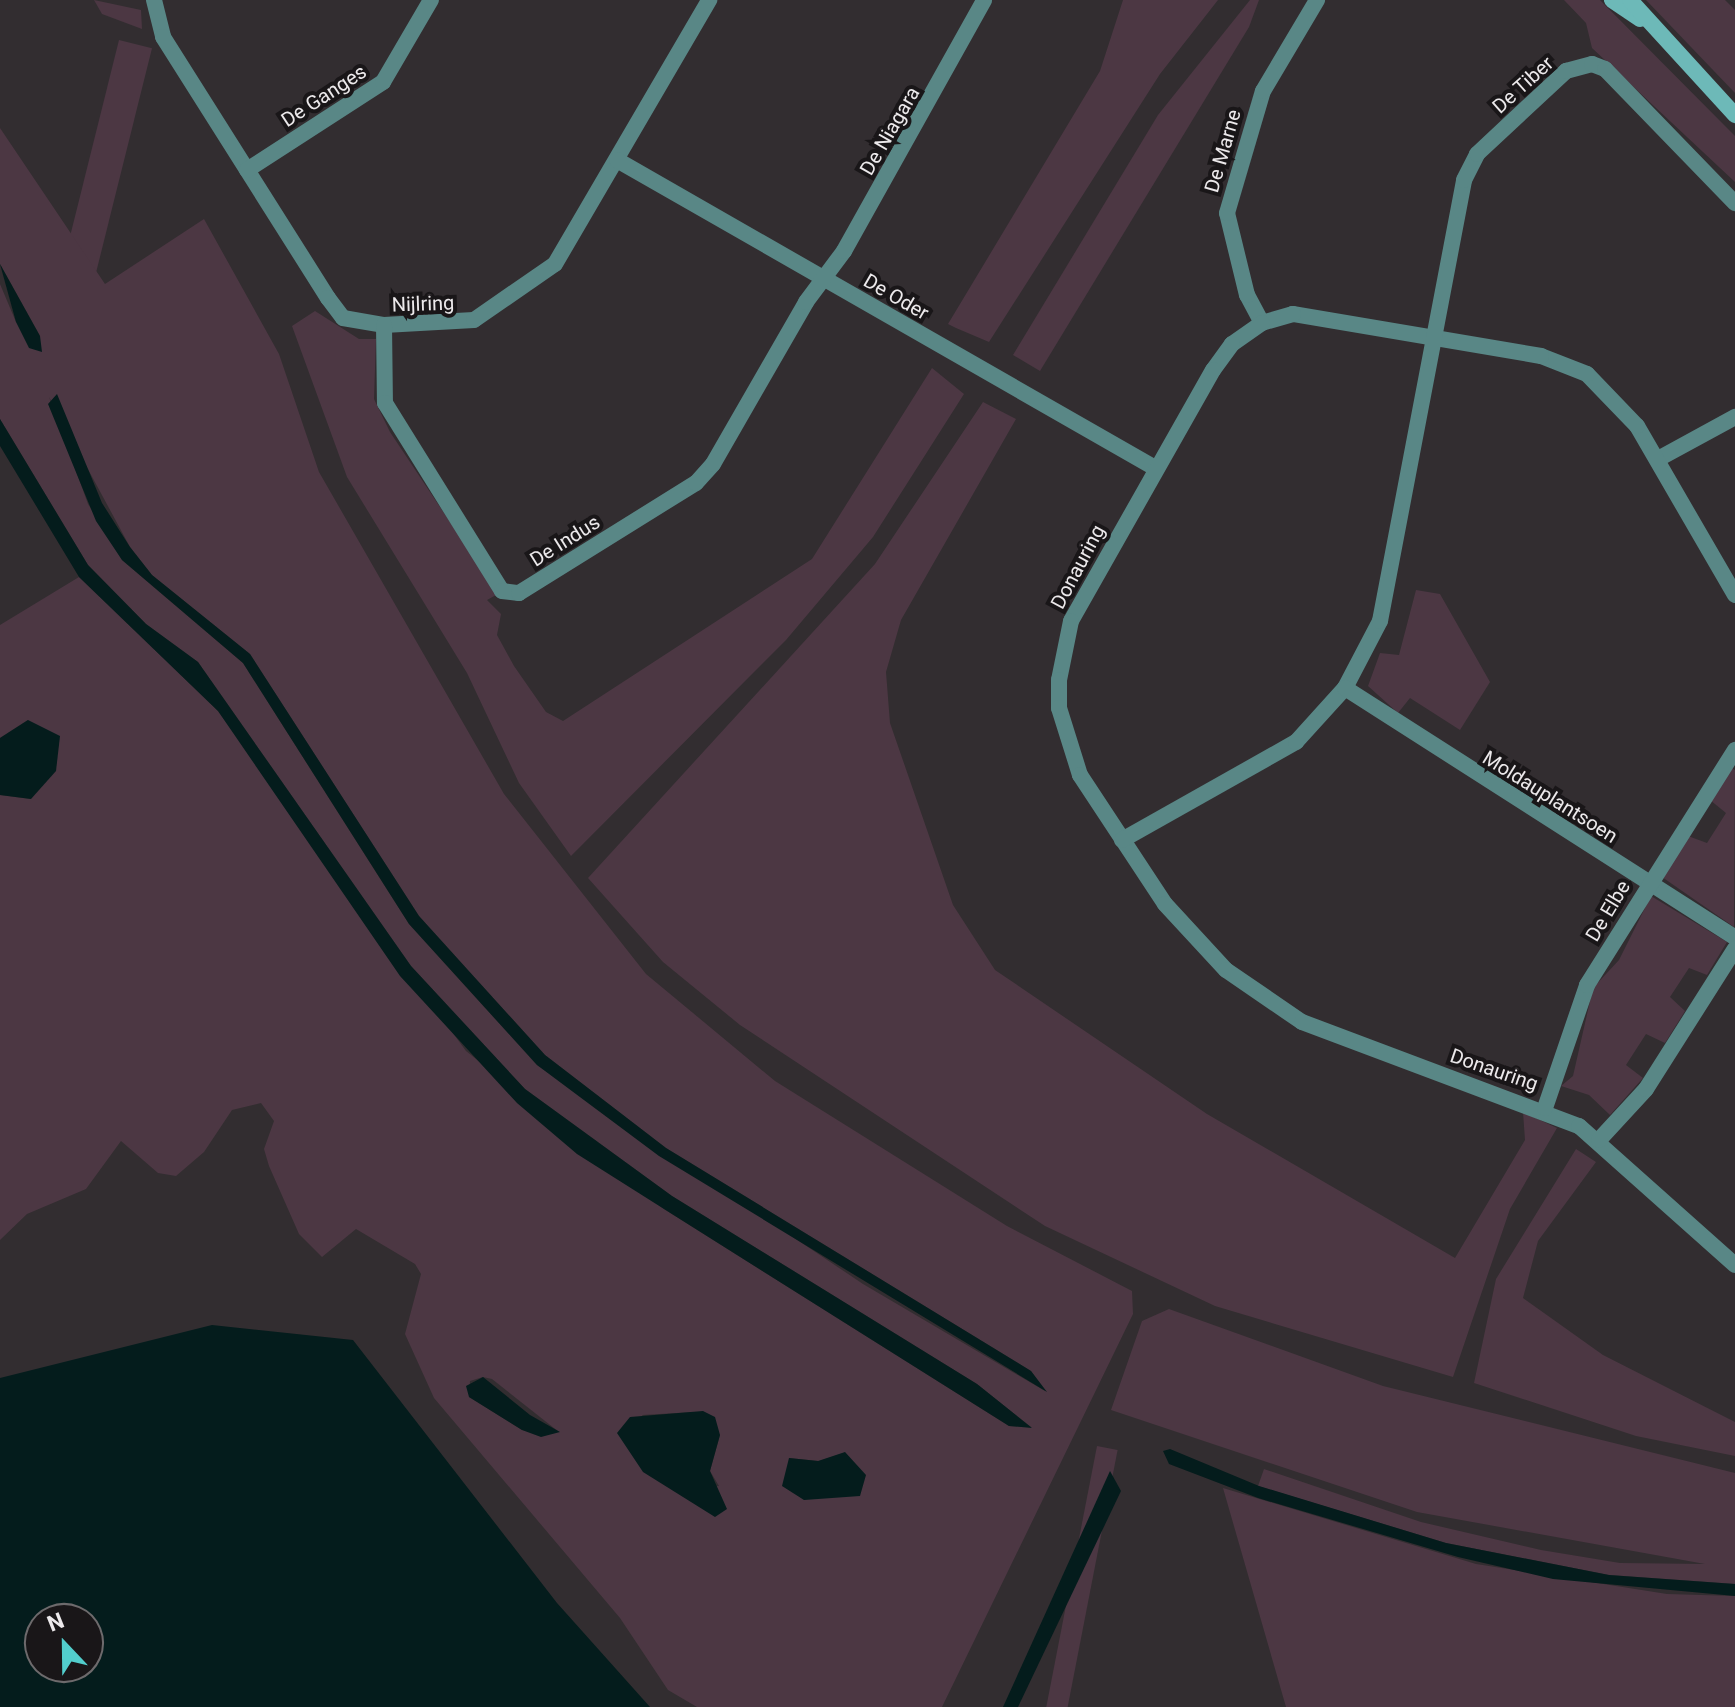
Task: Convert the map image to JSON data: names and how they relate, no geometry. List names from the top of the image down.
{
  "streets": {
    "street": [
      "De Tiber",
      "De Ganges",
      "De Niagara",
      "De Marne",
      "De Oder",
      "Nijlring",
      "De Indus",
      "Donauring",
      "Moldauplantsoen",
      "De Elbe"
    ]
  },
  "crossings": [
    ["De Tiber", "Donauring"],
    ["De Ganges", "Nijlring"],
    ["De Niagara", "De Oder"],
    ["De Niagara", "De Indus"],
    ["De Marne", "Donauring"],
    ["De Oder", "Nijlring"],
    ["De Oder", "De Indus"],
    ["De Oder", "Donauring"],
    ["Nijlring", "De Indus"],
    ["Donauring", "De Elbe"],
    ["Moldauplantsoen", "De Elbe"]
  ],
  "north": "top"
}
